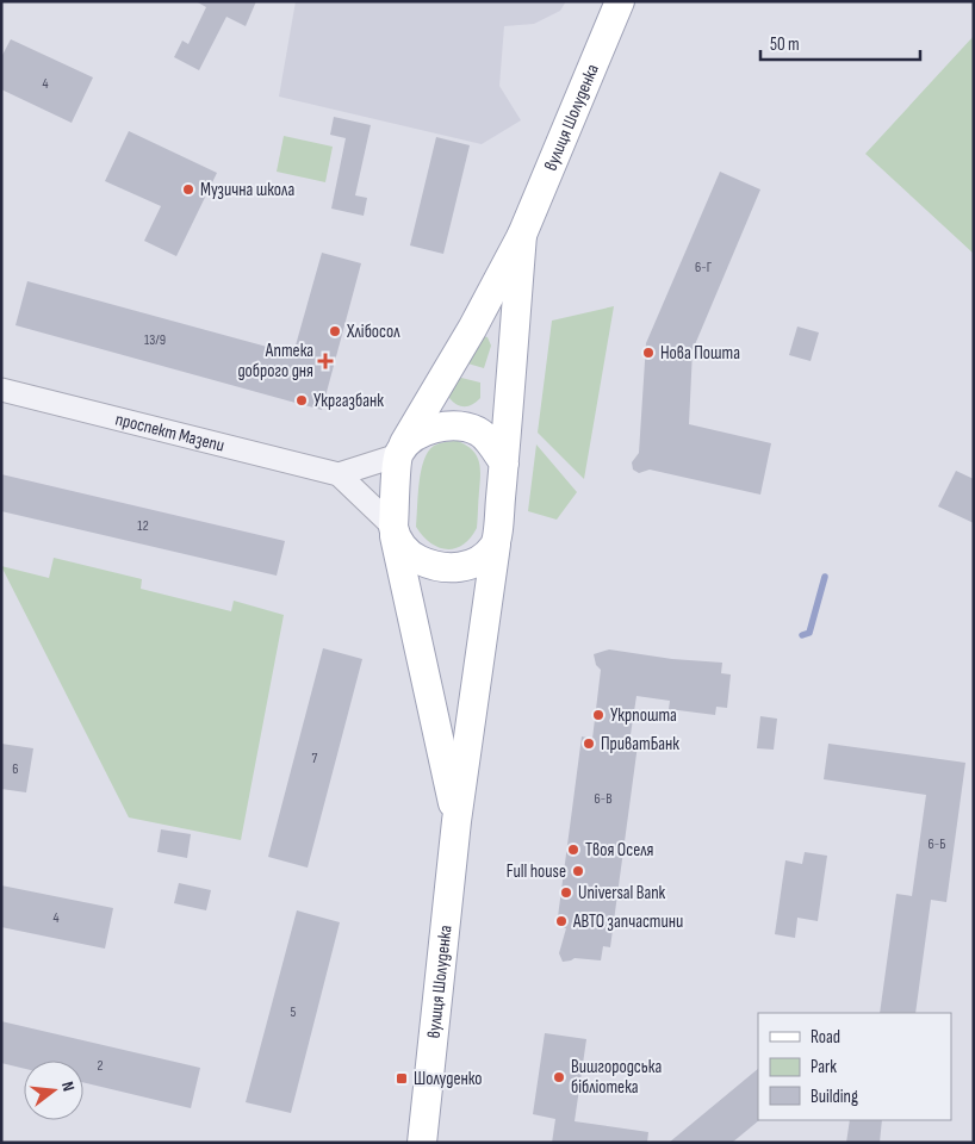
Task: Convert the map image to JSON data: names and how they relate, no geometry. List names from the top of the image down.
{
  "streets": {
    "main road": ["вулиця Шолуденка"],
    "street": ["проспект Мазепи"]
  },
  "crossings": [
    ["вулиця Шолуденка", "проспект Мазепи"]
  ],
  "places": {
    "other": [
      "Музична школа",
      "Хлібосол",
      "Нова Пошта",
      "Укргазбанк",
      "Укрпошта",
      "ПриватБанк",
      "Твоя Оселя",
      "Full house",
      "Universal Bank",
      "АВТО запчастини",
      "Вишгородська бібліотека"
    ],
    "health": ["Аптека доброго дня"],
    "transit": ["Шолуденко"]
  },
  "house_numbers": [
    "4",
    "6-Г",
    "13/9",
    "12",
    "7",
    "6",
    "6-В",
    "6-Б",
    "4",
    "5",
    "2"
  ],
  "legend": ["Road", "Park", "Building"],
  "scale_bar": "50 m",
  "north": "right"
}
